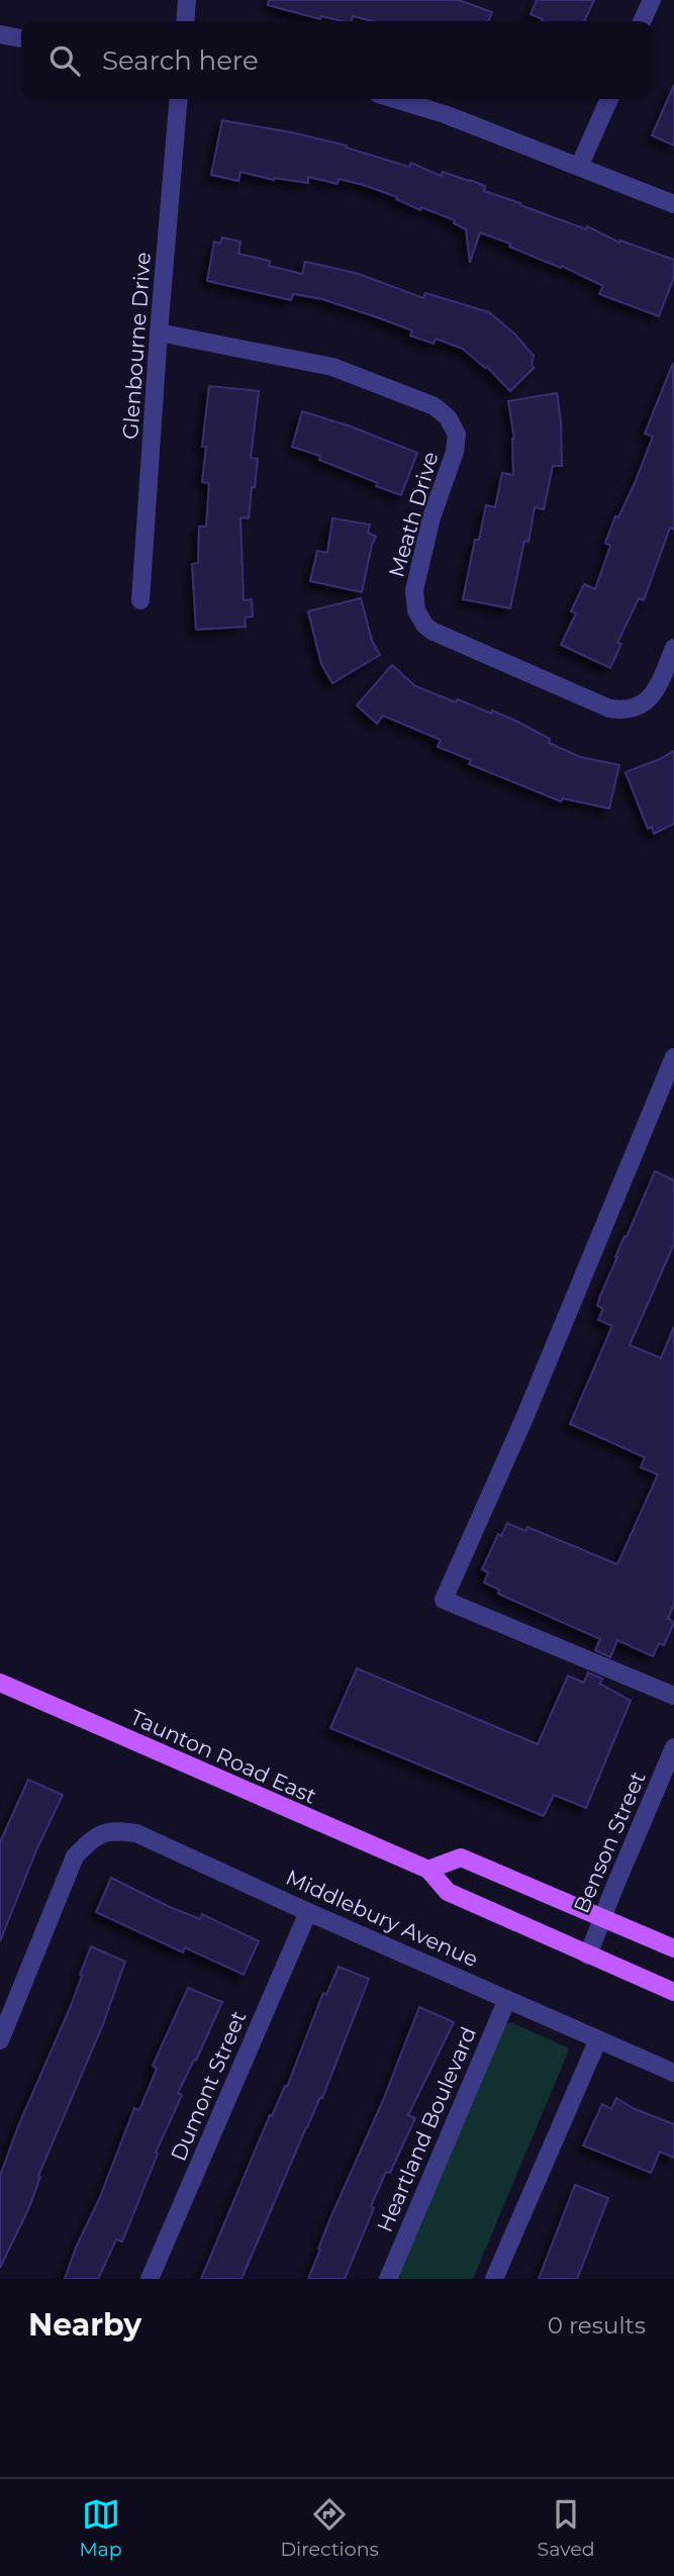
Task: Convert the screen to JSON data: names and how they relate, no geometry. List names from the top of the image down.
{
  "streets": {
    "main road": ["Taunton Road East"],
    "street": [
      "Glenbourne Drive",
      "Meath Drive",
      "Benson Street",
      "Middlebury Avenue",
      "Dumont Street",
      "Heartland Boulevard"
    ]
  },
  "crossings": [
    ["Glenbourne Drive", "Meath Drive"],
    ["Taunton Road East", "Benson Street"],
    ["Middlebury Avenue", "Dumont Street"],
    ["Middlebury Avenue", "Heartland Boulevard"]
  ],
  "page": {
    "search": "Search here",
    "heading": ["Nearby", "0 results"],
    "nav": ["Map", "Directions", "Saved"]
  }
}
